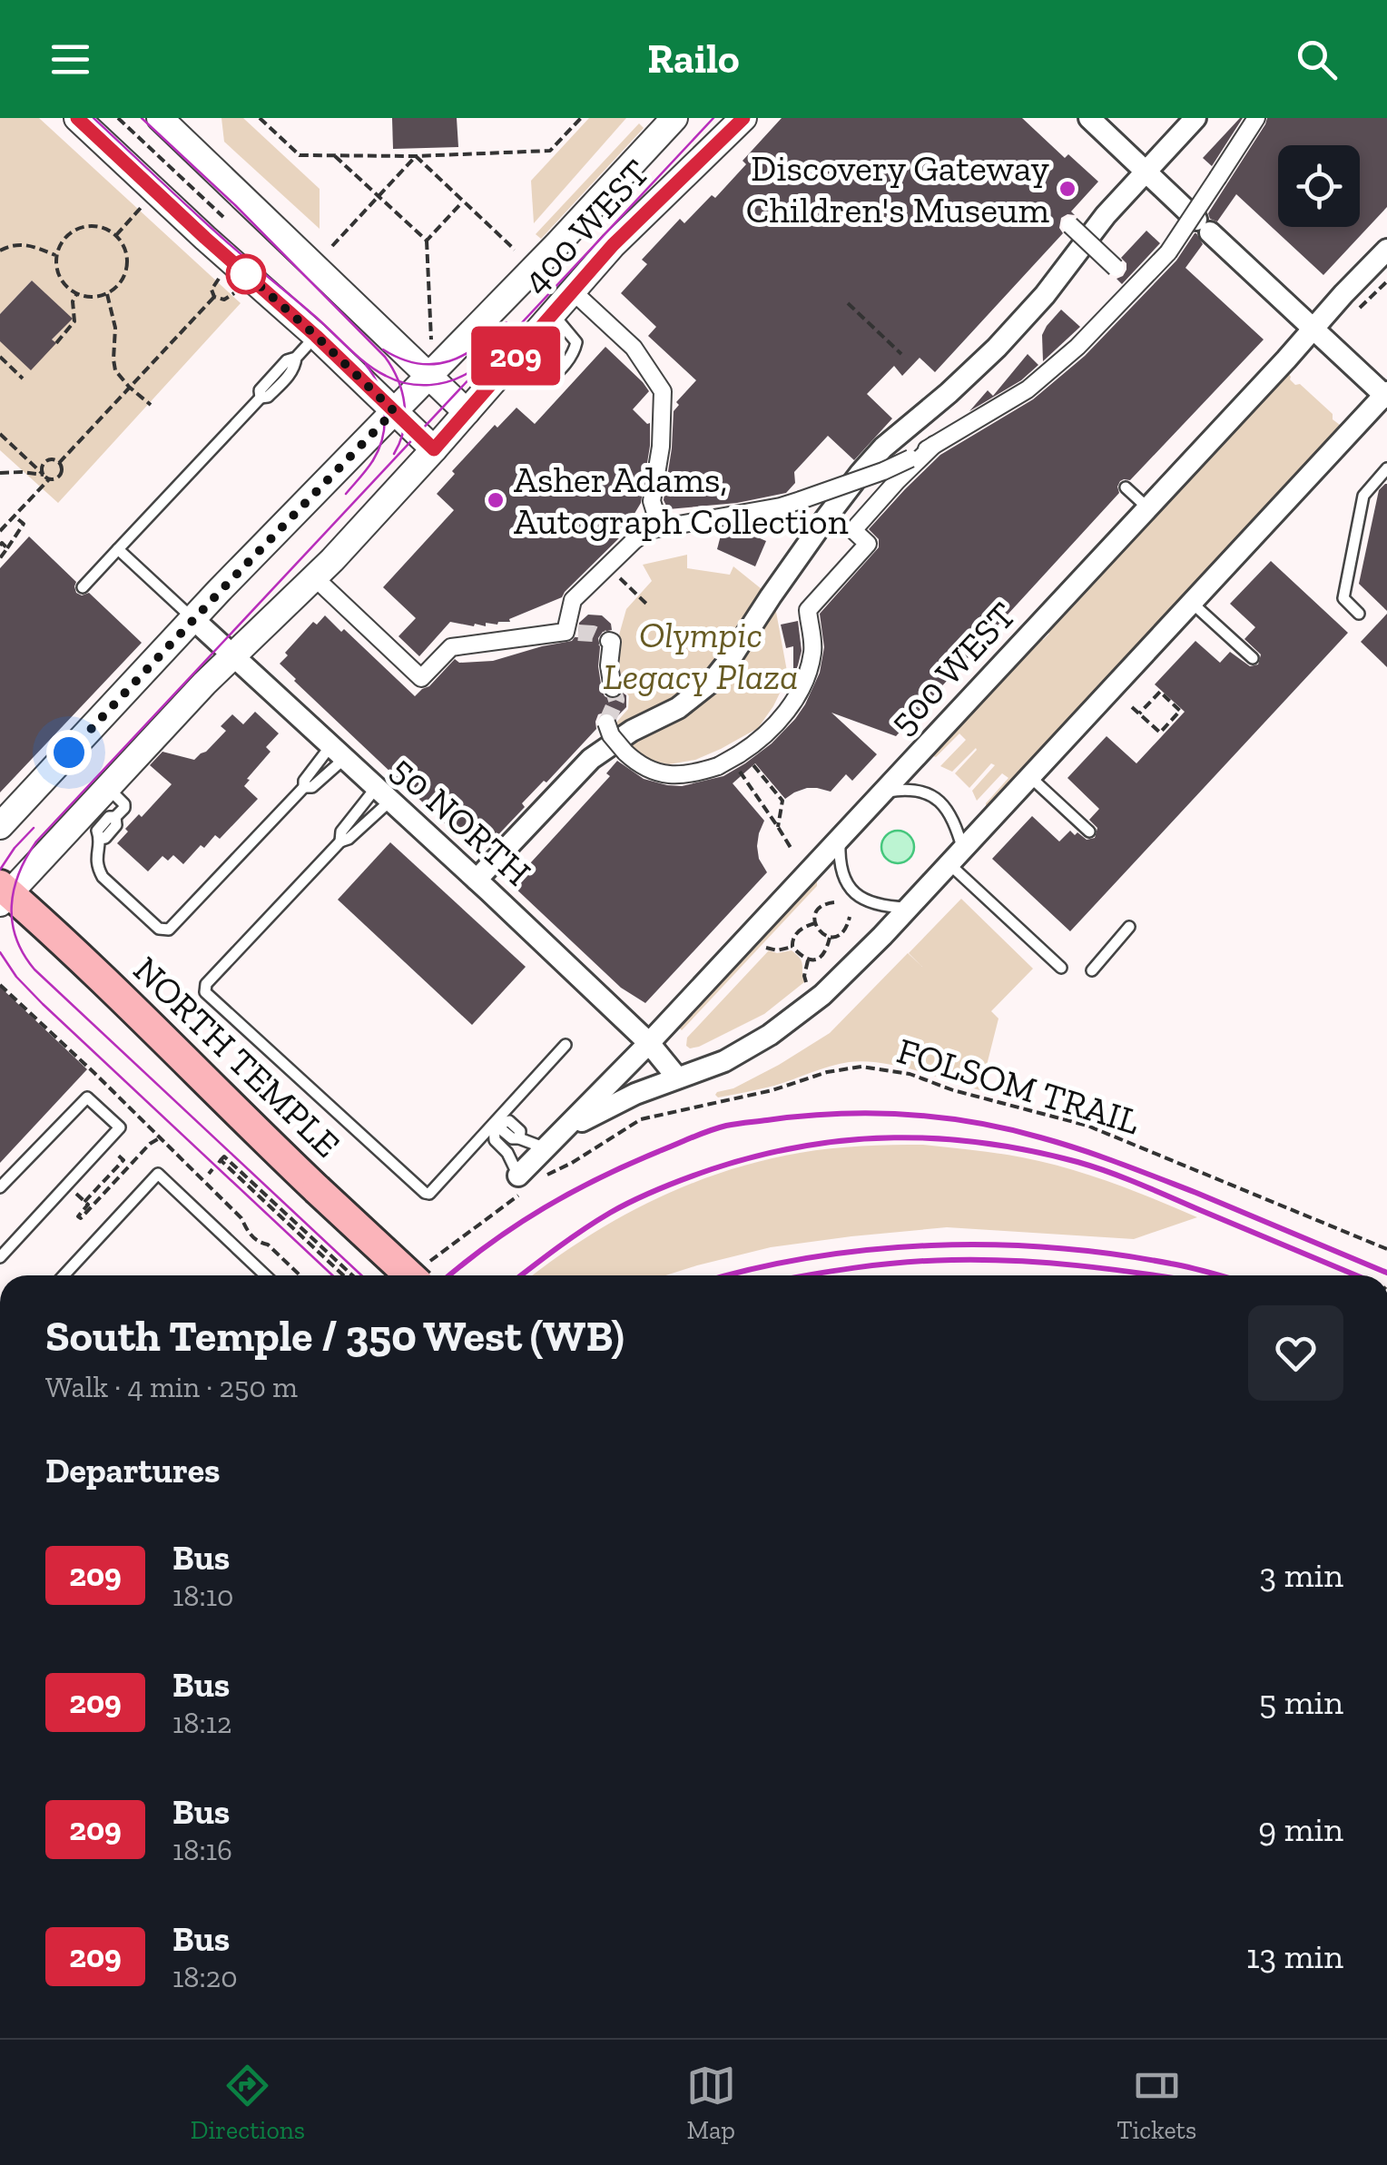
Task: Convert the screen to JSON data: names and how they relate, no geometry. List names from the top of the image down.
{
  "streets": {
    "main road": ["NORTH TEMPLE"],
    "street": ["400 WEST", "500 WEST", "50 NORTH"],
    "path": ["FOLSOM TRAIL"]
  },
  "crossings": [
    ["400 WEST", "50 NORTH"],
    ["400 WEST", "NORTH TEMPLE"],
    ["500 WEST", "50 NORTH"]
  ],
  "parks": ["Olympic Legacy Plaza"],
  "places": ["Discovery Gateway Children's Museum", "Asher Adams, Autograph Collection"],
  "lines": ["bus line 209"],
  "page": {
    "header": "Railo",
    "on_map": "209",
    "heading": [
      ["South Temple / 350 West (WB)", "Walk · 4 min · 250 m"],
      "Departures"
    ],
    "list": [
      {
        "mark": "209",
        "name": "Bus",
        "note": "18:10",
        "value": "3 min"
      },
      {
        "mark": "209",
        "name": "Bus",
        "note": "18:12",
        "value": "5 min"
      },
      {
        "mark": "209",
        "name": "Bus",
        "note": "18:16",
        "value": "9 min"
      },
      {
        "mark": "209",
        "name": "Bus",
        "note": "18:20",
        "value": "13 min"
      }
    ],
    "tabs": ["Directions", "Map", "Tickets"]
  }
}
